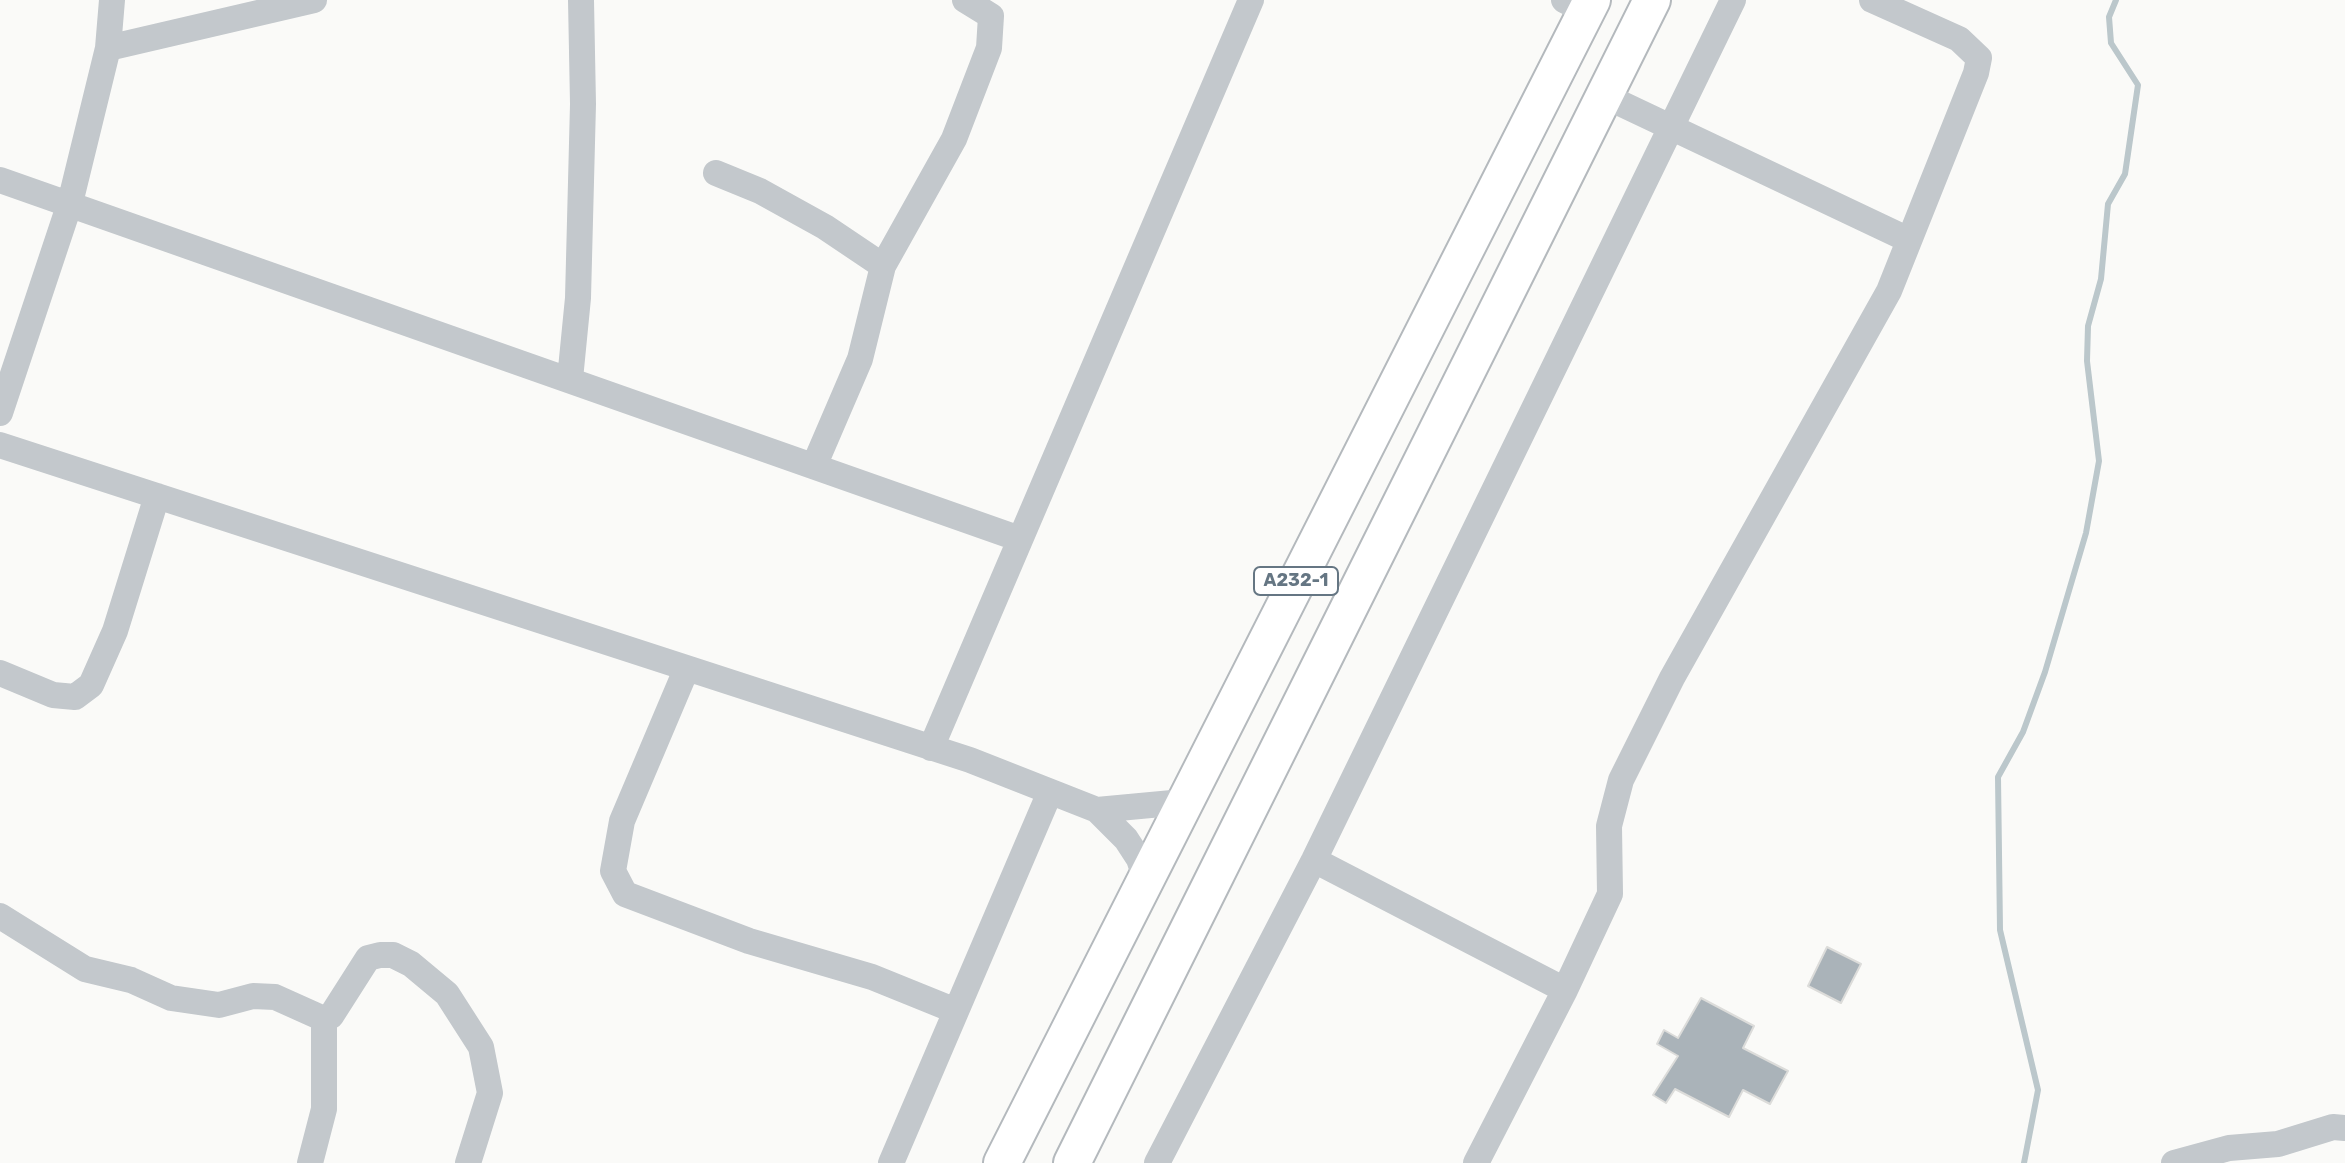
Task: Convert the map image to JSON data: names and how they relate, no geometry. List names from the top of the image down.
{
  "streets": {
    "highway": ["A232-1"]
  }
}
